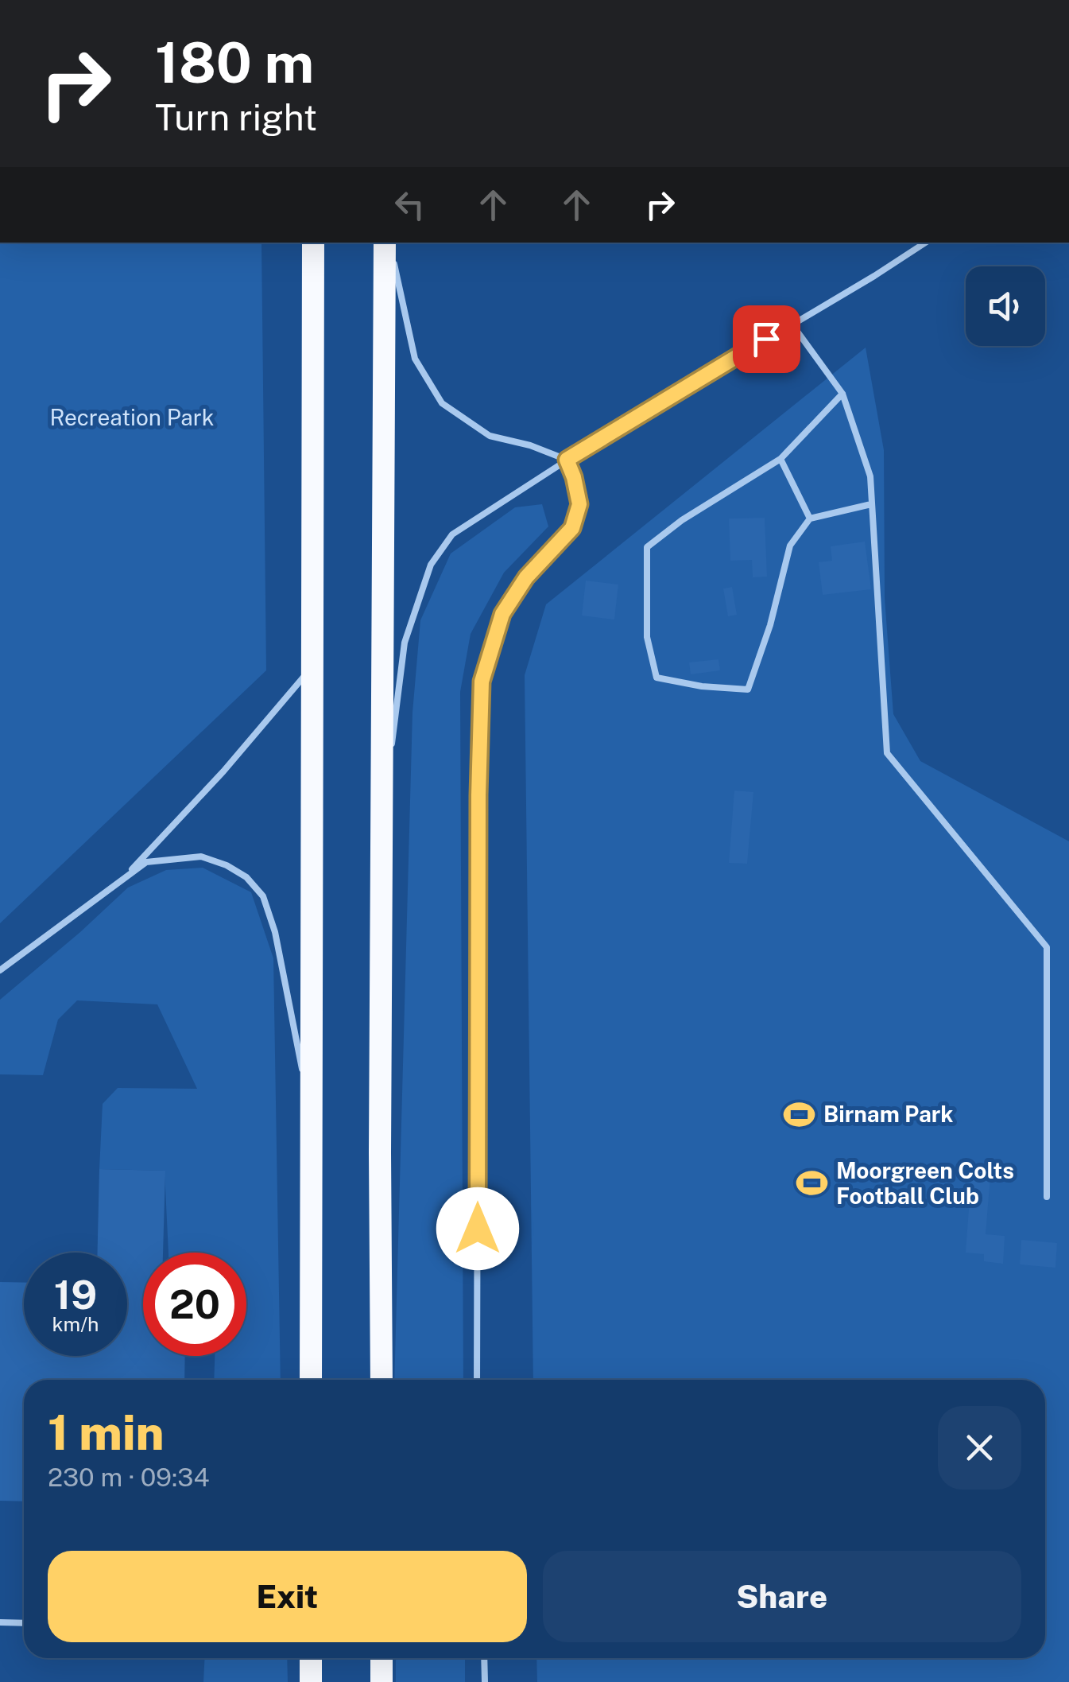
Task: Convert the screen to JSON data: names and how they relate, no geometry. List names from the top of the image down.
{
  "parks": ["Recreation Park"],
  "places": {
    "sports": ["Birnam Park", "Moorgreen Colts Football Club"]
  },
  "page": {
    "turn": ["180 m", "Turn right"],
    "speed": "19 km/h",
    "limit": "20",
    "heading": ["1 min", "230 m · 09:34"],
    "buttons": ["Exit", "Share"]
  }
}
